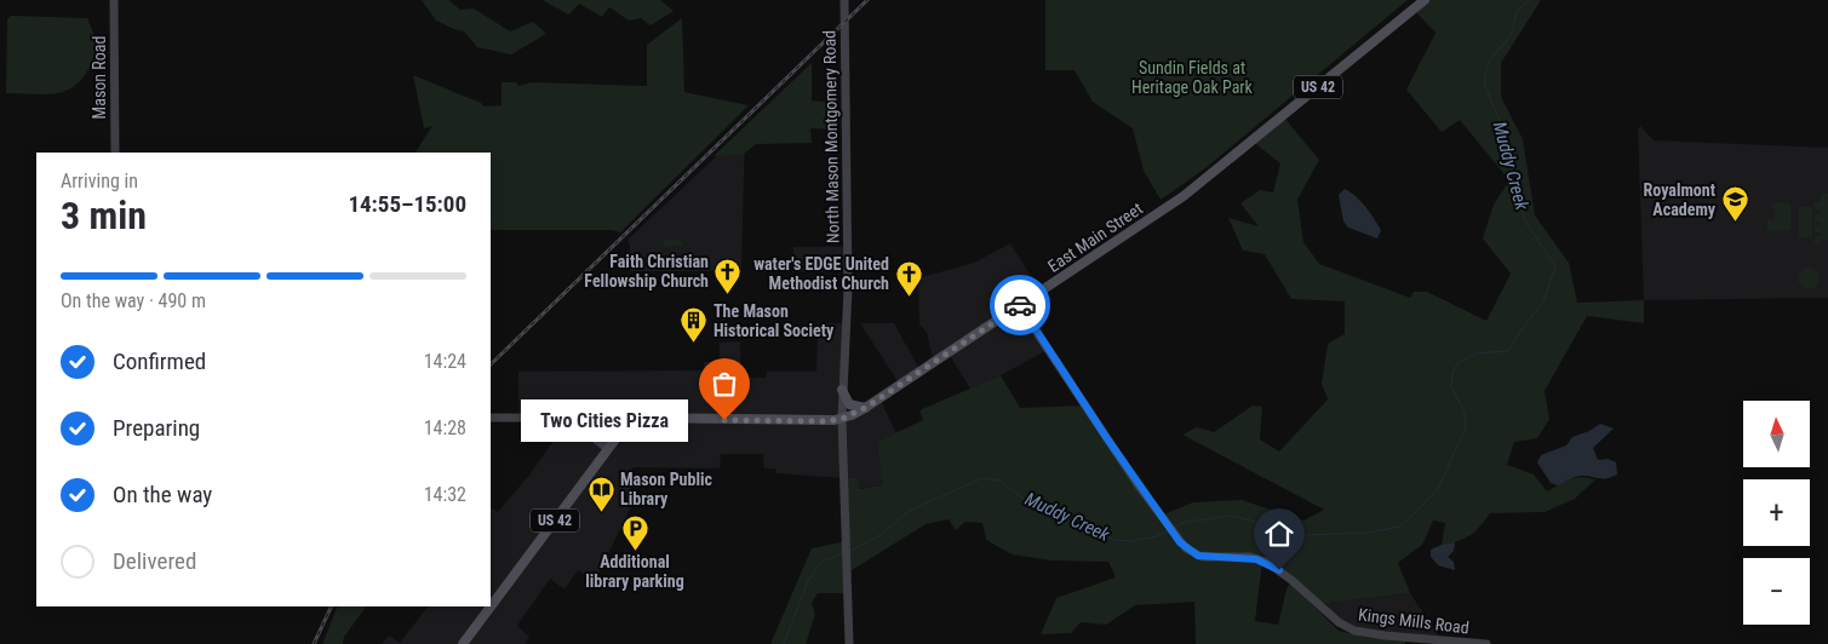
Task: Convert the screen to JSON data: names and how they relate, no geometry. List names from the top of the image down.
{
  "streets": {
    "main road": [
      "Mason Road",
      "US 42",
      "North Mason Montgomery Road",
      "East Main Street",
      "Kings Mills Road"
    ]
  },
  "crossings": [
    ["US 42", "North Mason Montgomery Road"],
    ["US 42", "East Main Street"],
    ["North Mason Montgomery Road", "East Main Street"],
    ["East Main Street", "Kings Mills Road"]
  ],
  "water": ["Muddy Creek"],
  "parks": ["Sundin Fields at Heritage Oak Park"],
  "places": {
    "school or university": ["Royalmont Academy"],
    "church": ["Faith Christian Fellowship Church", "water's EDGE United Methodist Church"],
    "building": ["The Mason Historical Society"],
    "other": ["Two Cities Pizza"],
    "library": ["Mason Public Library"],
    "parking": ["Additional library parking"]
  },
  "north": "top",
  "page": {
    "heading": ["3 min", "Arriving in", "14:55–15:00"],
    "bar": "On the way · 490 m",
    "list": [
      ["Confirmed", "14:24"],
      ["Preparing", "14:28"],
      ["On the way", "14:32"],
      "Delivered"
    ],
    "bubble": "Two Cities Pizza",
    "map_buttons": ["+", "−"]
  }
}
